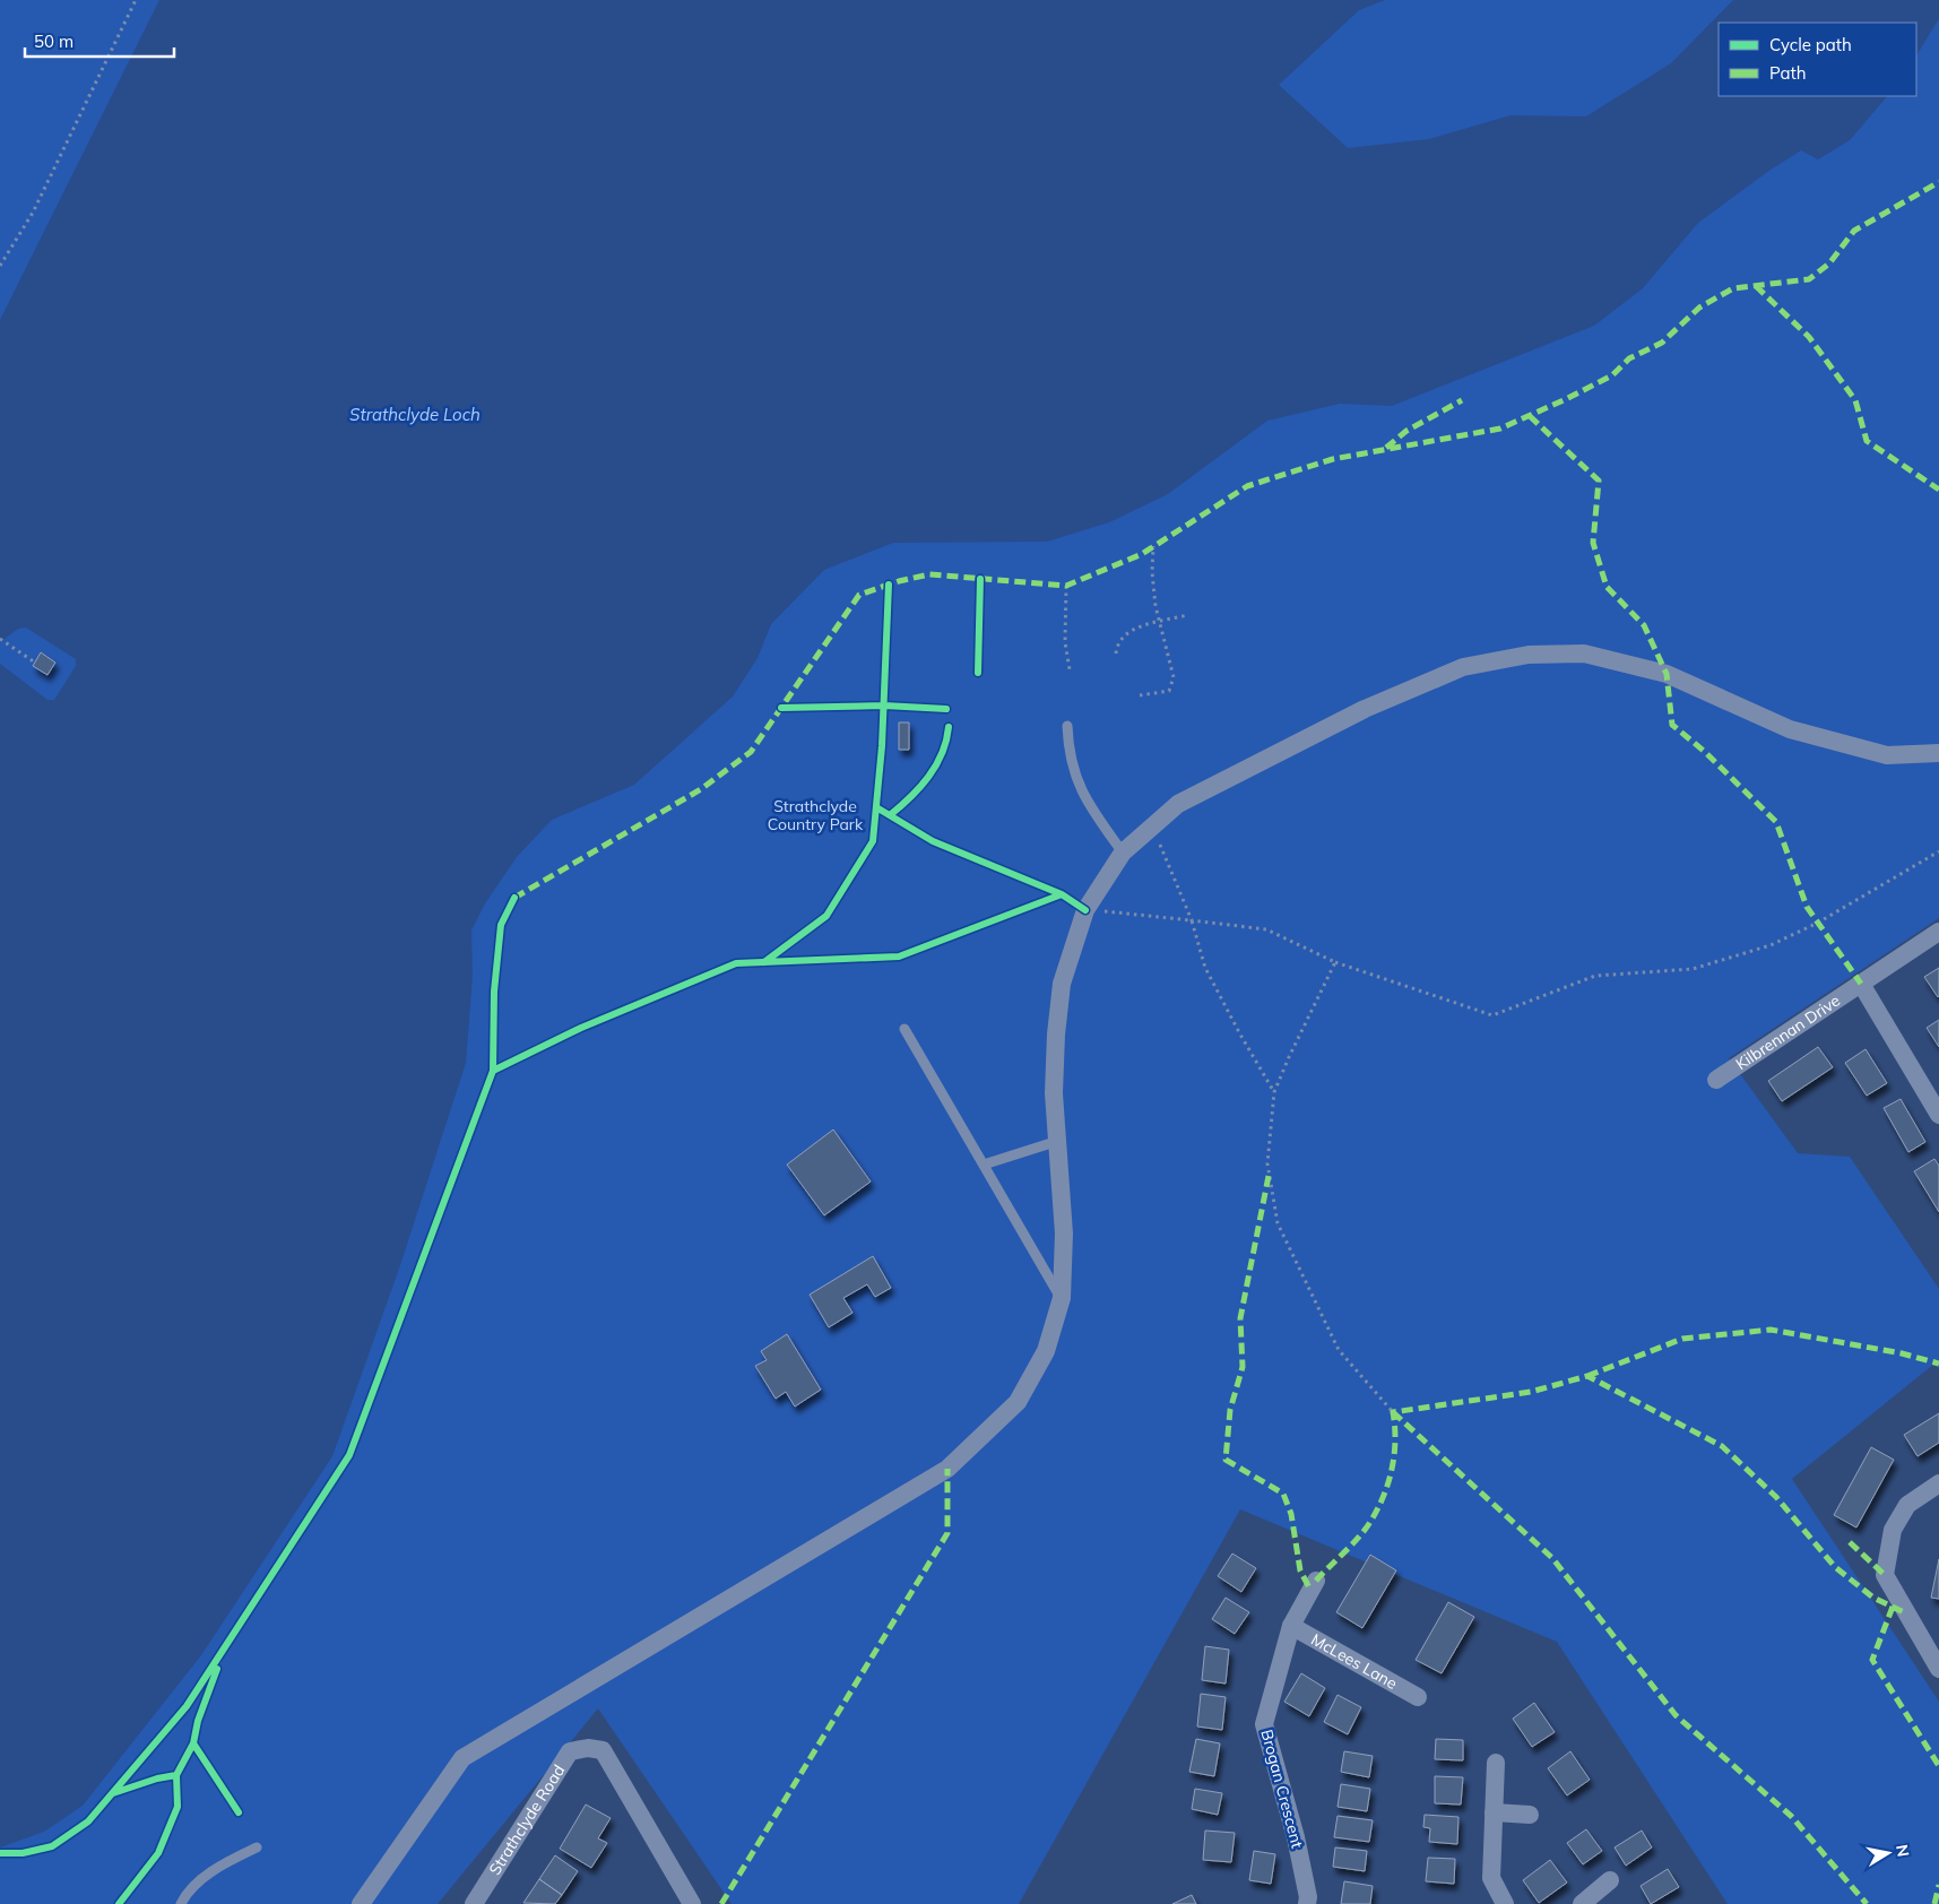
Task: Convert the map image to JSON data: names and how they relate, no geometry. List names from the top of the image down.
{
  "streets": {
    "street": [
      "Kilbrennan Drive",
      "McLees Lane",
      "Brogan Crescent",
      "Strathclyde Road"
    ]
  },
  "crossings": [
    ["McLees Lane", "Brogan Crescent"]
  ],
  "water": ["Strathclyde Loch"],
  "parks": ["Strathclyde Country Park"],
  "legend": ["Cycle path", "Path"],
  "scale_bar": "50 m",
  "north": "right"
}
